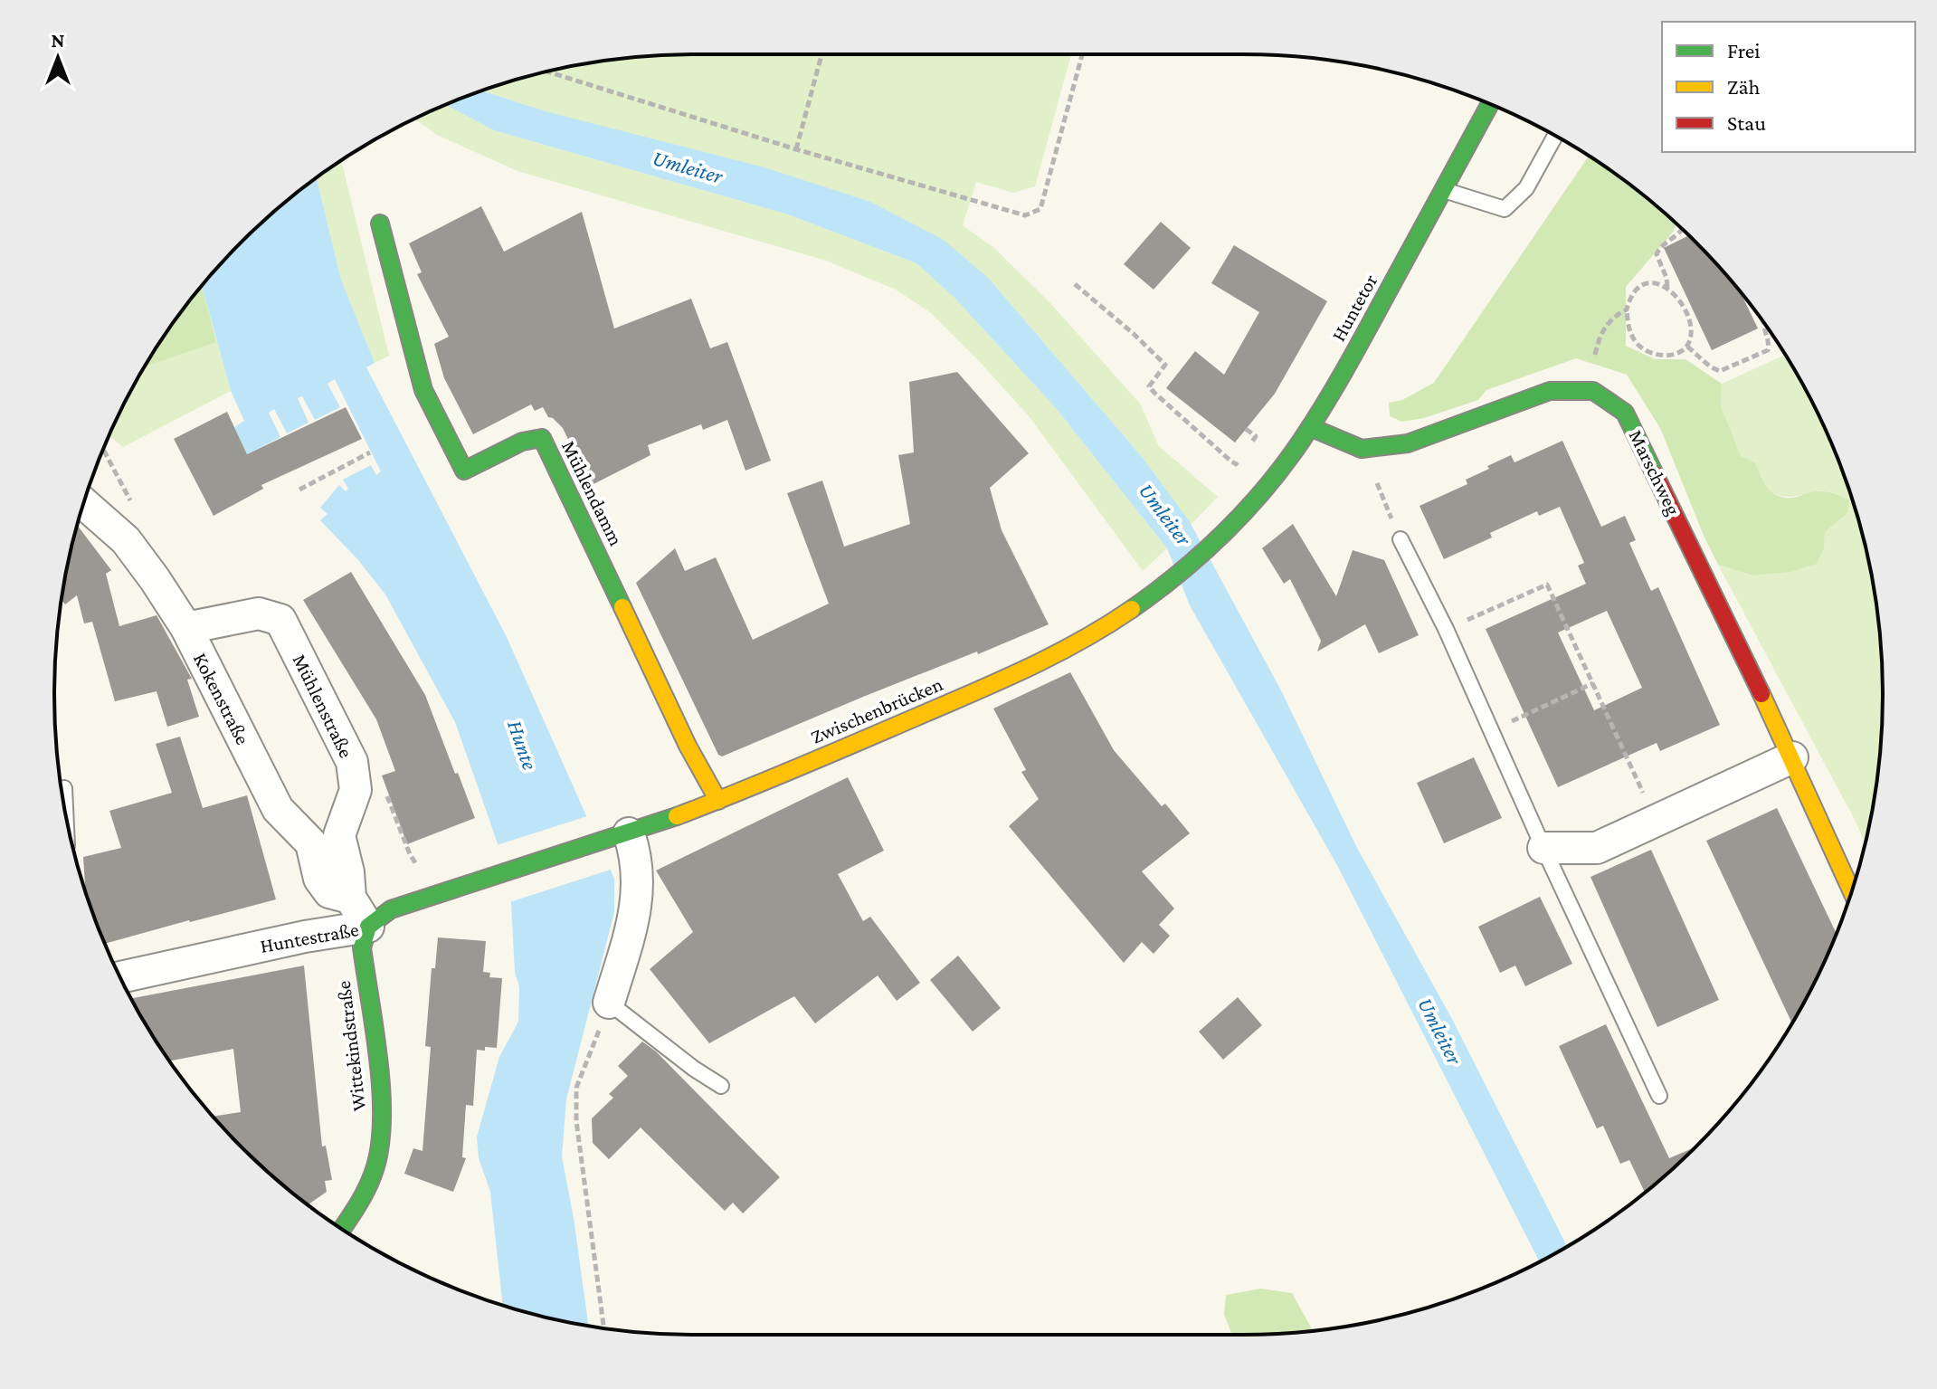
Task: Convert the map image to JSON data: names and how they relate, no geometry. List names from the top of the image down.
{
  "streets": {
    "street": [
      "Huntetor",
      "Marschweg",
      "Mühlendamm",
      "Kokenstraße",
      "Mühlenstraße",
      "Zwischenbrücken",
      "Huntestraße",
      "Wittekindstraße"
    ]
  },
  "crossings": [
    ["Huntetor", "Marschweg"],
    ["Huntetor", "Zwischenbrücken"],
    ["Mühlendamm", "Zwischenbrücken"],
    ["Kokenstraße", "Mühlenstraße"],
    ["Mühlenstraße", "Huntestraße"],
    ["Mühlenstraße", "Wittekindstraße"],
    ["Zwischenbrücken", "Huntestraße"],
    ["Huntestraße", "Wittekindstraße"]
  ],
  "water": ["Umleiter", "Hunte"],
  "legend": ["Frei", "Zäh", "Stau"],
  "north": "top"
}
